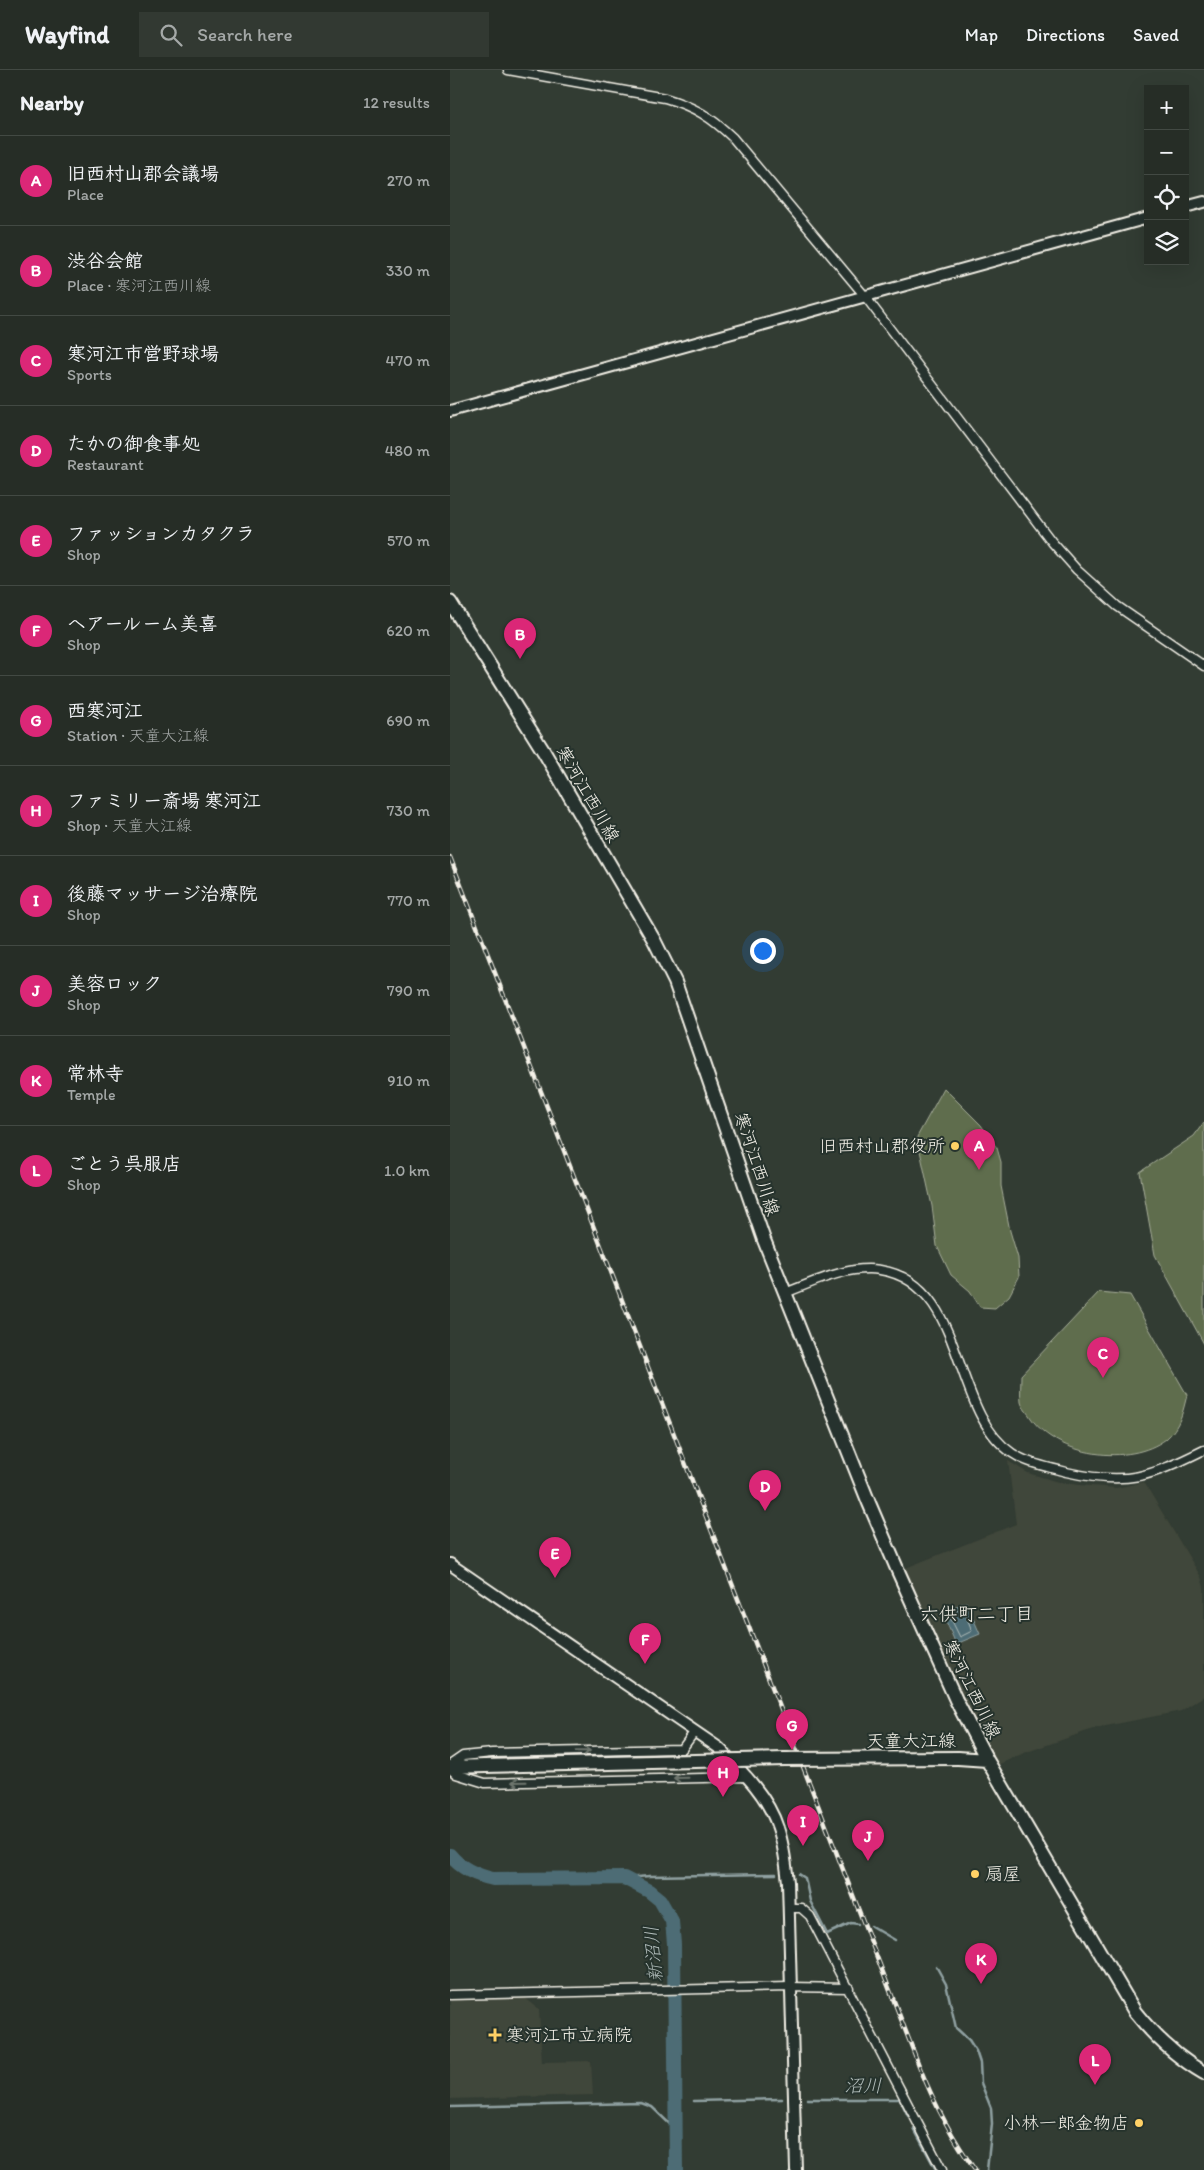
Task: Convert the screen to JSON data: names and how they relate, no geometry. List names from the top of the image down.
{
  "streets": {
    "main road": ["寒河江西川線", "天童大江線"]
  },
  "crossings": [
    ["寒河江西川線", "天童大江線"]
  ],
  "districts": ["六供町二丁目"],
  "water": ["新沼川", "沼川"],
  "places": {
    "other": ["旧西村山郡役所", "扇屋", "小林一郎金物店"],
    "health": ["寒河江市立病院"]
  },
  "page": {
    "header": "Wayfind",
    "search": "Search here",
    "nav": ["Map", "Directions", "Saved"],
    "heading": ["Nearby", "12 results"],
    "map_buttons": ["+", "−"],
    "list": [
      {
        "mark": "A",
        "name": "旧西村山郡会議場",
        "note": "Place",
        "value": "270 m"
      },
      {
        "mark": "B",
        "name": "渋谷会館",
        "note": "Place · 寒河江西川線",
        "value": "330 m"
      },
      {
        "mark": "C",
        "name": "寒河江市営野球場",
        "note": "Sports",
        "value": "470 m"
      },
      {
        "mark": "D",
        "name": "たかの御食事処",
        "note": "Restaurant",
        "value": "480 m"
      },
      {
        "mark": "E",
        "name": "ファッションカタクラ",
        "note": "Shop",
        "value": "570 m"
      },
      {
        "mark": "F",
        "name": "ヘアールーム美喜",
        "note": "Shop",
        "value": "620 m"
      },
      {
        "mark": "G",
        "name": "西寒河江",
        "note": "Station · 天童大江線",
        "value": "690 m"
      },
      {
        "mark": "H",
        "name": "ファミリー斎場 寒河江",
        "note": "Shop · 天童大江線",
        "value": "730 m"
      },
      {
        "mark": "I",
        "name": "後藤マッサージ治療院",
        "note": "Shop",
        "value": "770 m"
      },
      {
        "mark": "J",
        "name": "美容ロック",
        "note": "Shop",
        "value": "790 m"
      },
      {
        "mark": "K",
        "name": "常林寺",
        "note": "Temple",
        "value": "910 m"
      },
      {
        "mark": "L",
        "name": "ごとう呉服店",
        "note": "Shop",
        "value": "1.0 km"
      }
    ],
    "pins": [
      "B",
      "A",
      "C",
      "D",
      "E",
      "F",
      "G",
      "H",
      "I",
      "J",
      "K",
      "L"
    ]
  }
}
